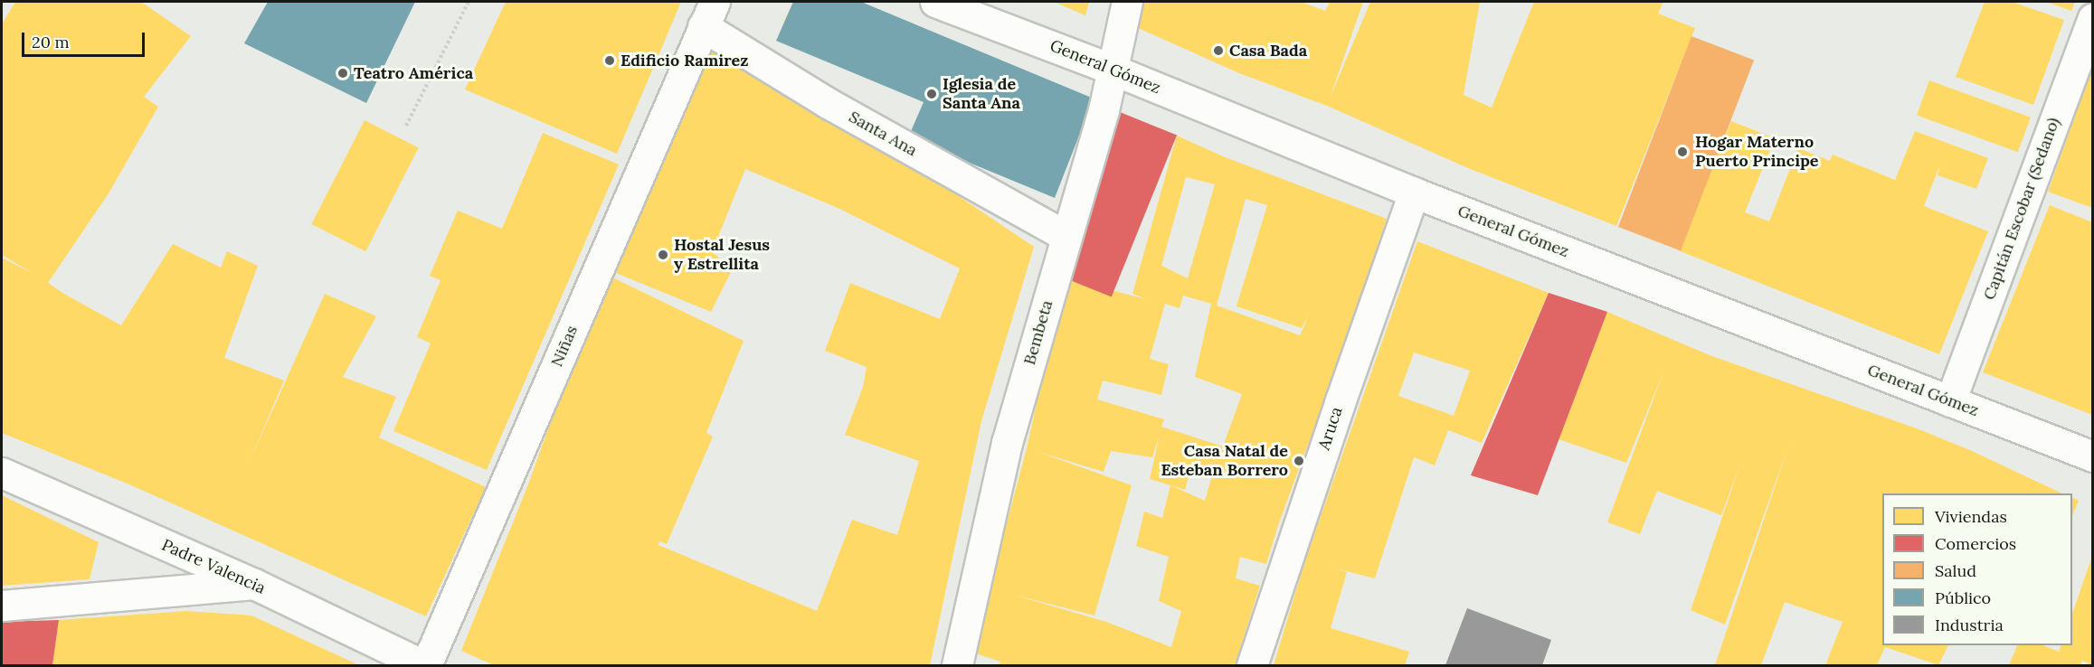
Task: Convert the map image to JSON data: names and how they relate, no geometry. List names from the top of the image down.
{
  "streets": {
    "street": [
      "General Gómez",
      "Santa Ana",
      "Capitán Escobar (Sedano)",
      "Bembeta",
      "Niñas",
      "Aruca",
      "Padre Valencia"
    ]
  },
  "crossings": [
    ["General Gómez", "Capitán Escobar (Sedano)"],
    ["General Gómez", "Bembeta"],
    ["General Gómez", "Aruca"],
    ["Santa Ana", "Bembeta"],
    ["Santa Ana", "Niñas"],
    ["Niñas", "Padre Valencia"]
  ],
  "places": [
    "Casa Bada",
    "Edificio Ramirez",
    "Teatro América",
    "Iglesia de Santa Ana",
    "Hogar Materno Puerto Principe",
    "Hostal Jesus y Estrellita",
    "Casa Natal de Esteban Borrero"
  ],
  "legend": [
    "Viviendas",
    "Comercios",
    "Salud",
    "Público",
    "Industria"
  ],
  "scale_bar": "20 m"
}
